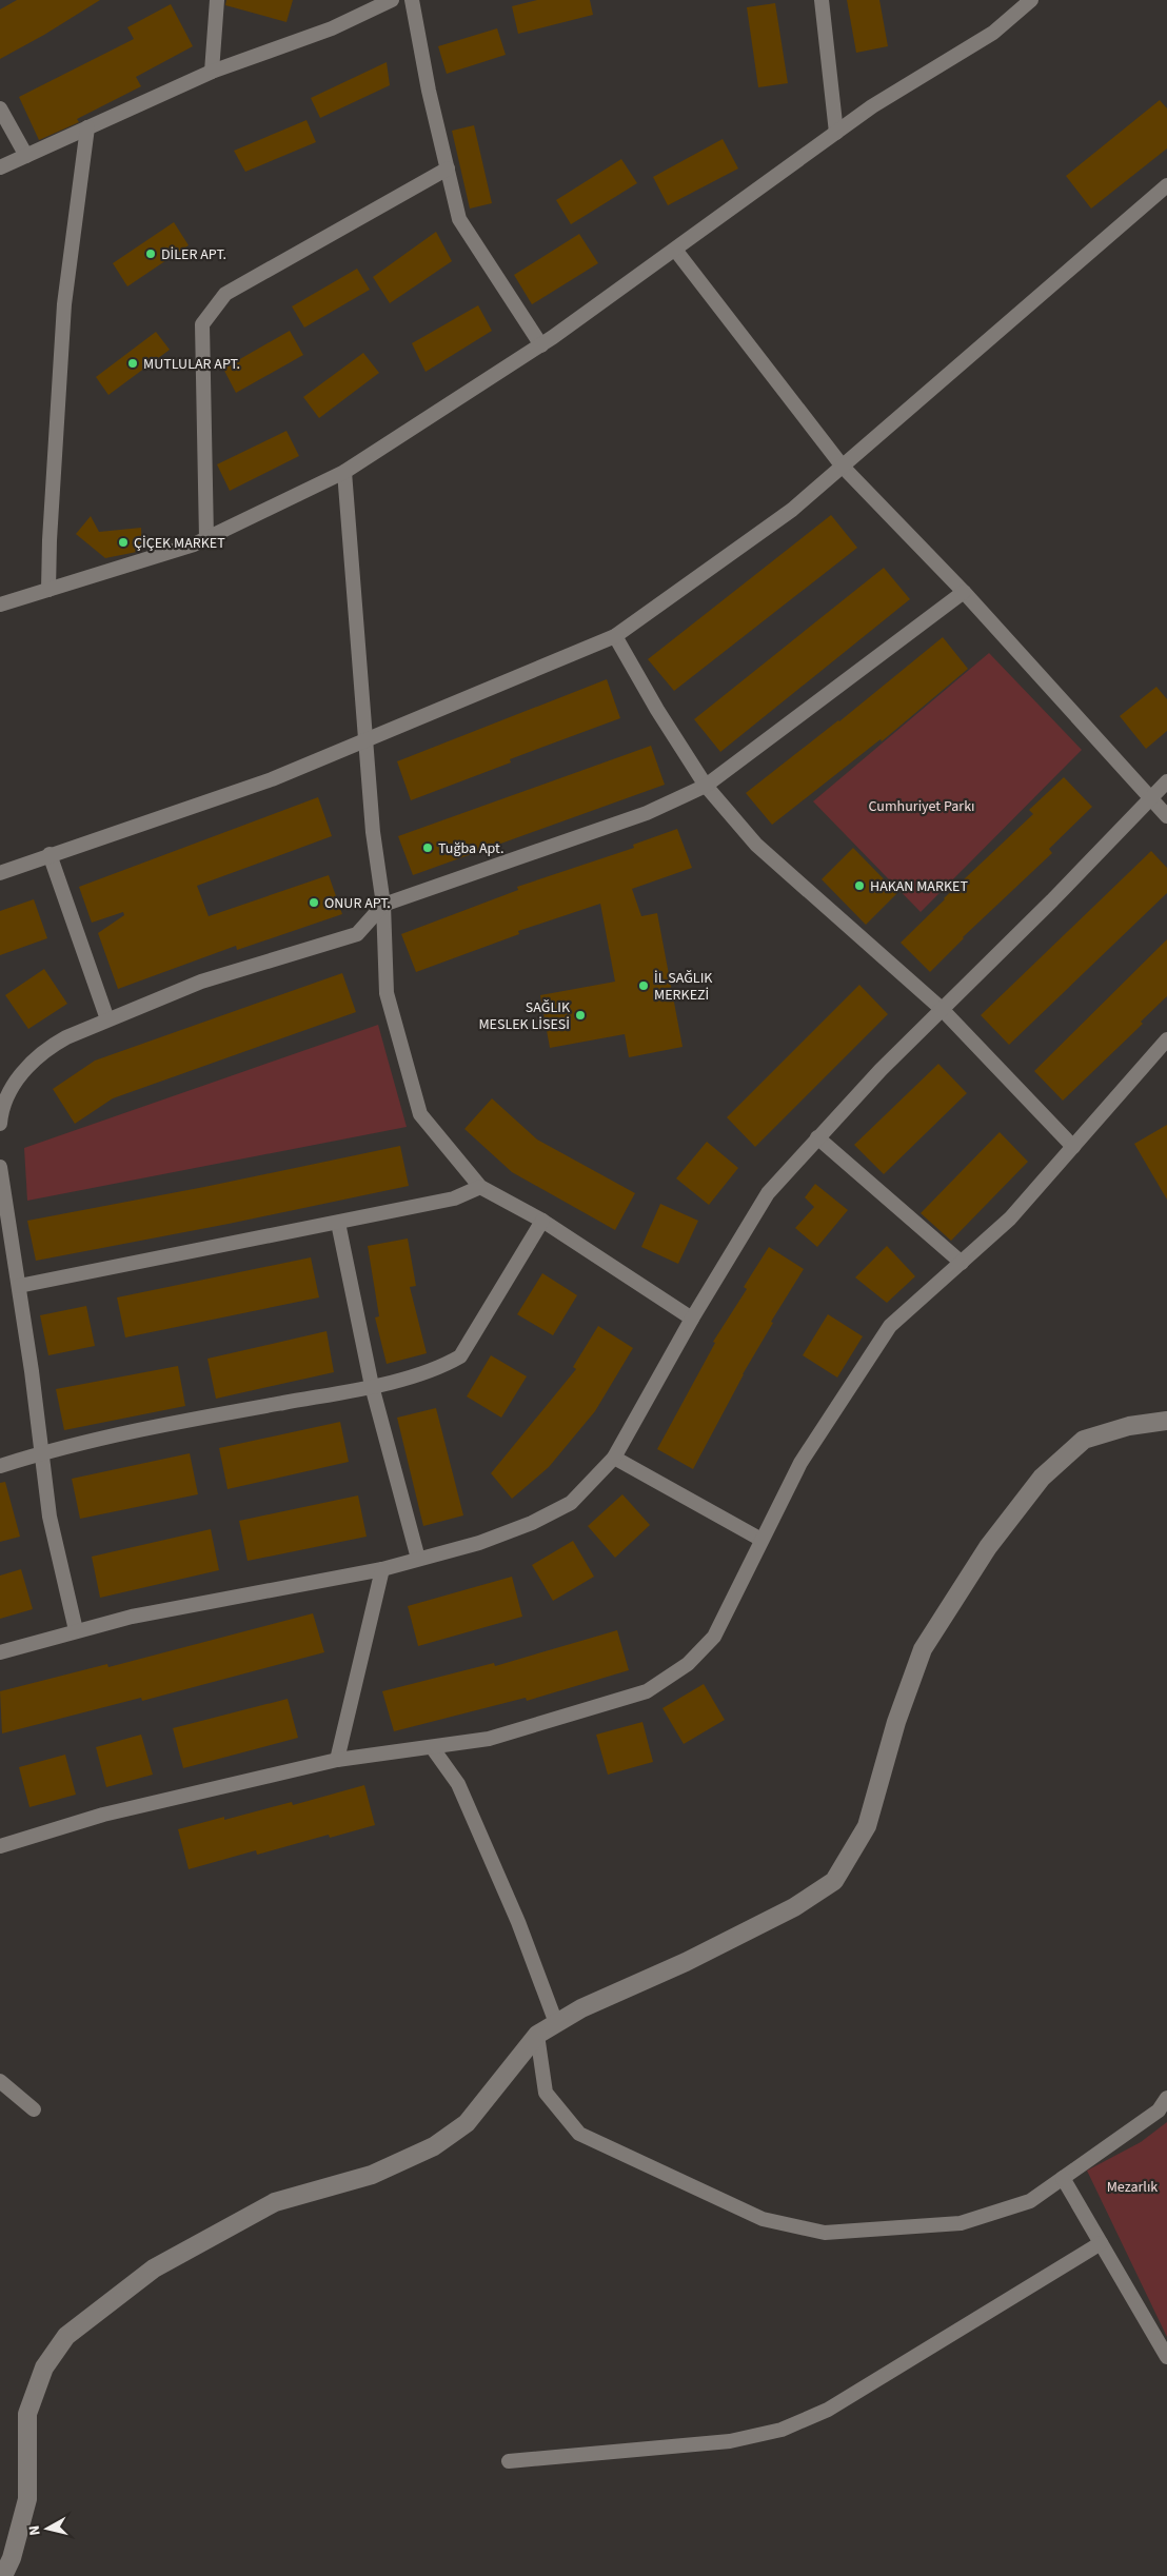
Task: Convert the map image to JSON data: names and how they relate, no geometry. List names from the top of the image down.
{
  "parks": ["Cumhuriyet Parkı", "Mezarlık"],
  "places": [
    "DİLER APT.",
    "MUTLULAR APT.",
    "ÇİÇEK MARKET",
    "Tuğba Apt.",
    "HAKAN MARKET",
    "ONUR APT.",
    "İL SAĞLIK MERKEZİ",
    "SAĞLIK MESLEK LİSESİ"
  ],
  "north": "left"
}
